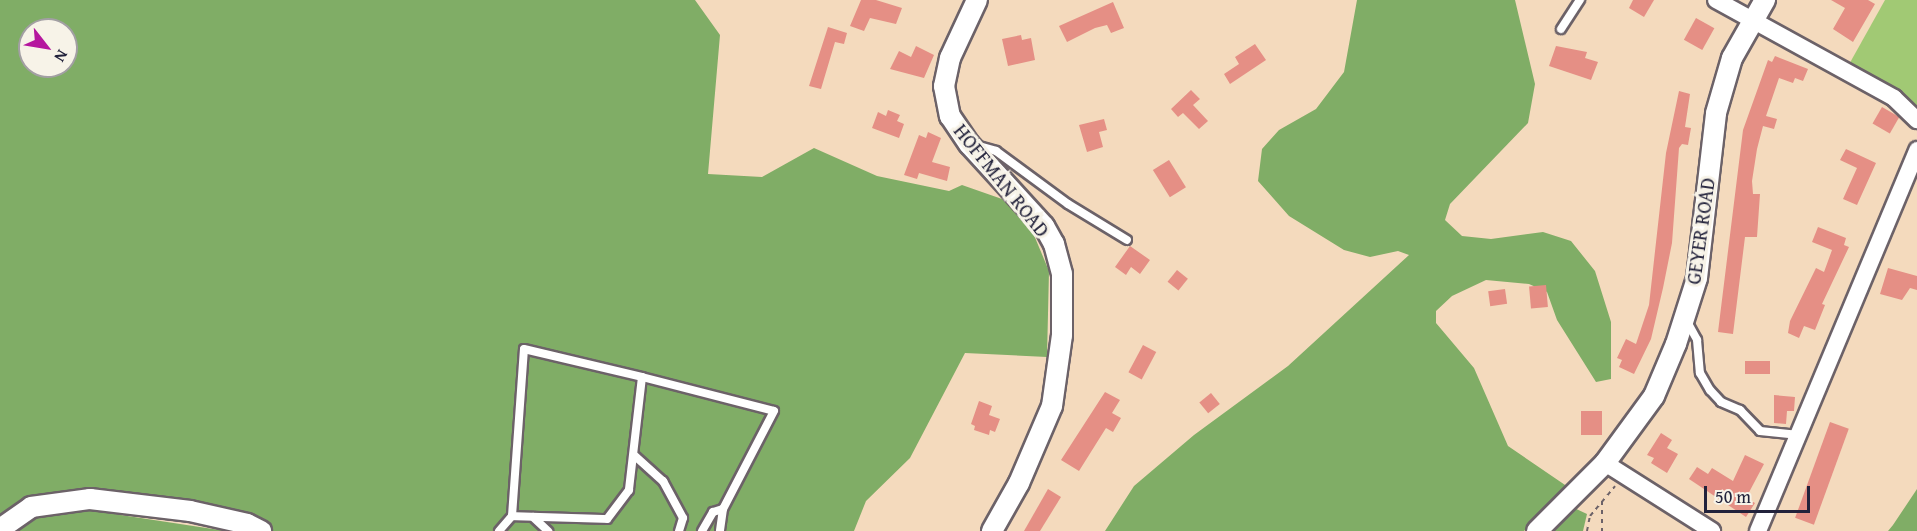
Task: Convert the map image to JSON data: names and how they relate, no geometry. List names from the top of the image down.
{
  "streets": {
    "street": ["HOFFMAN ROAD", "GEYER ROAD"]
  },
  "scale_bar": "50 m",
  "north": "bottom right"
}
